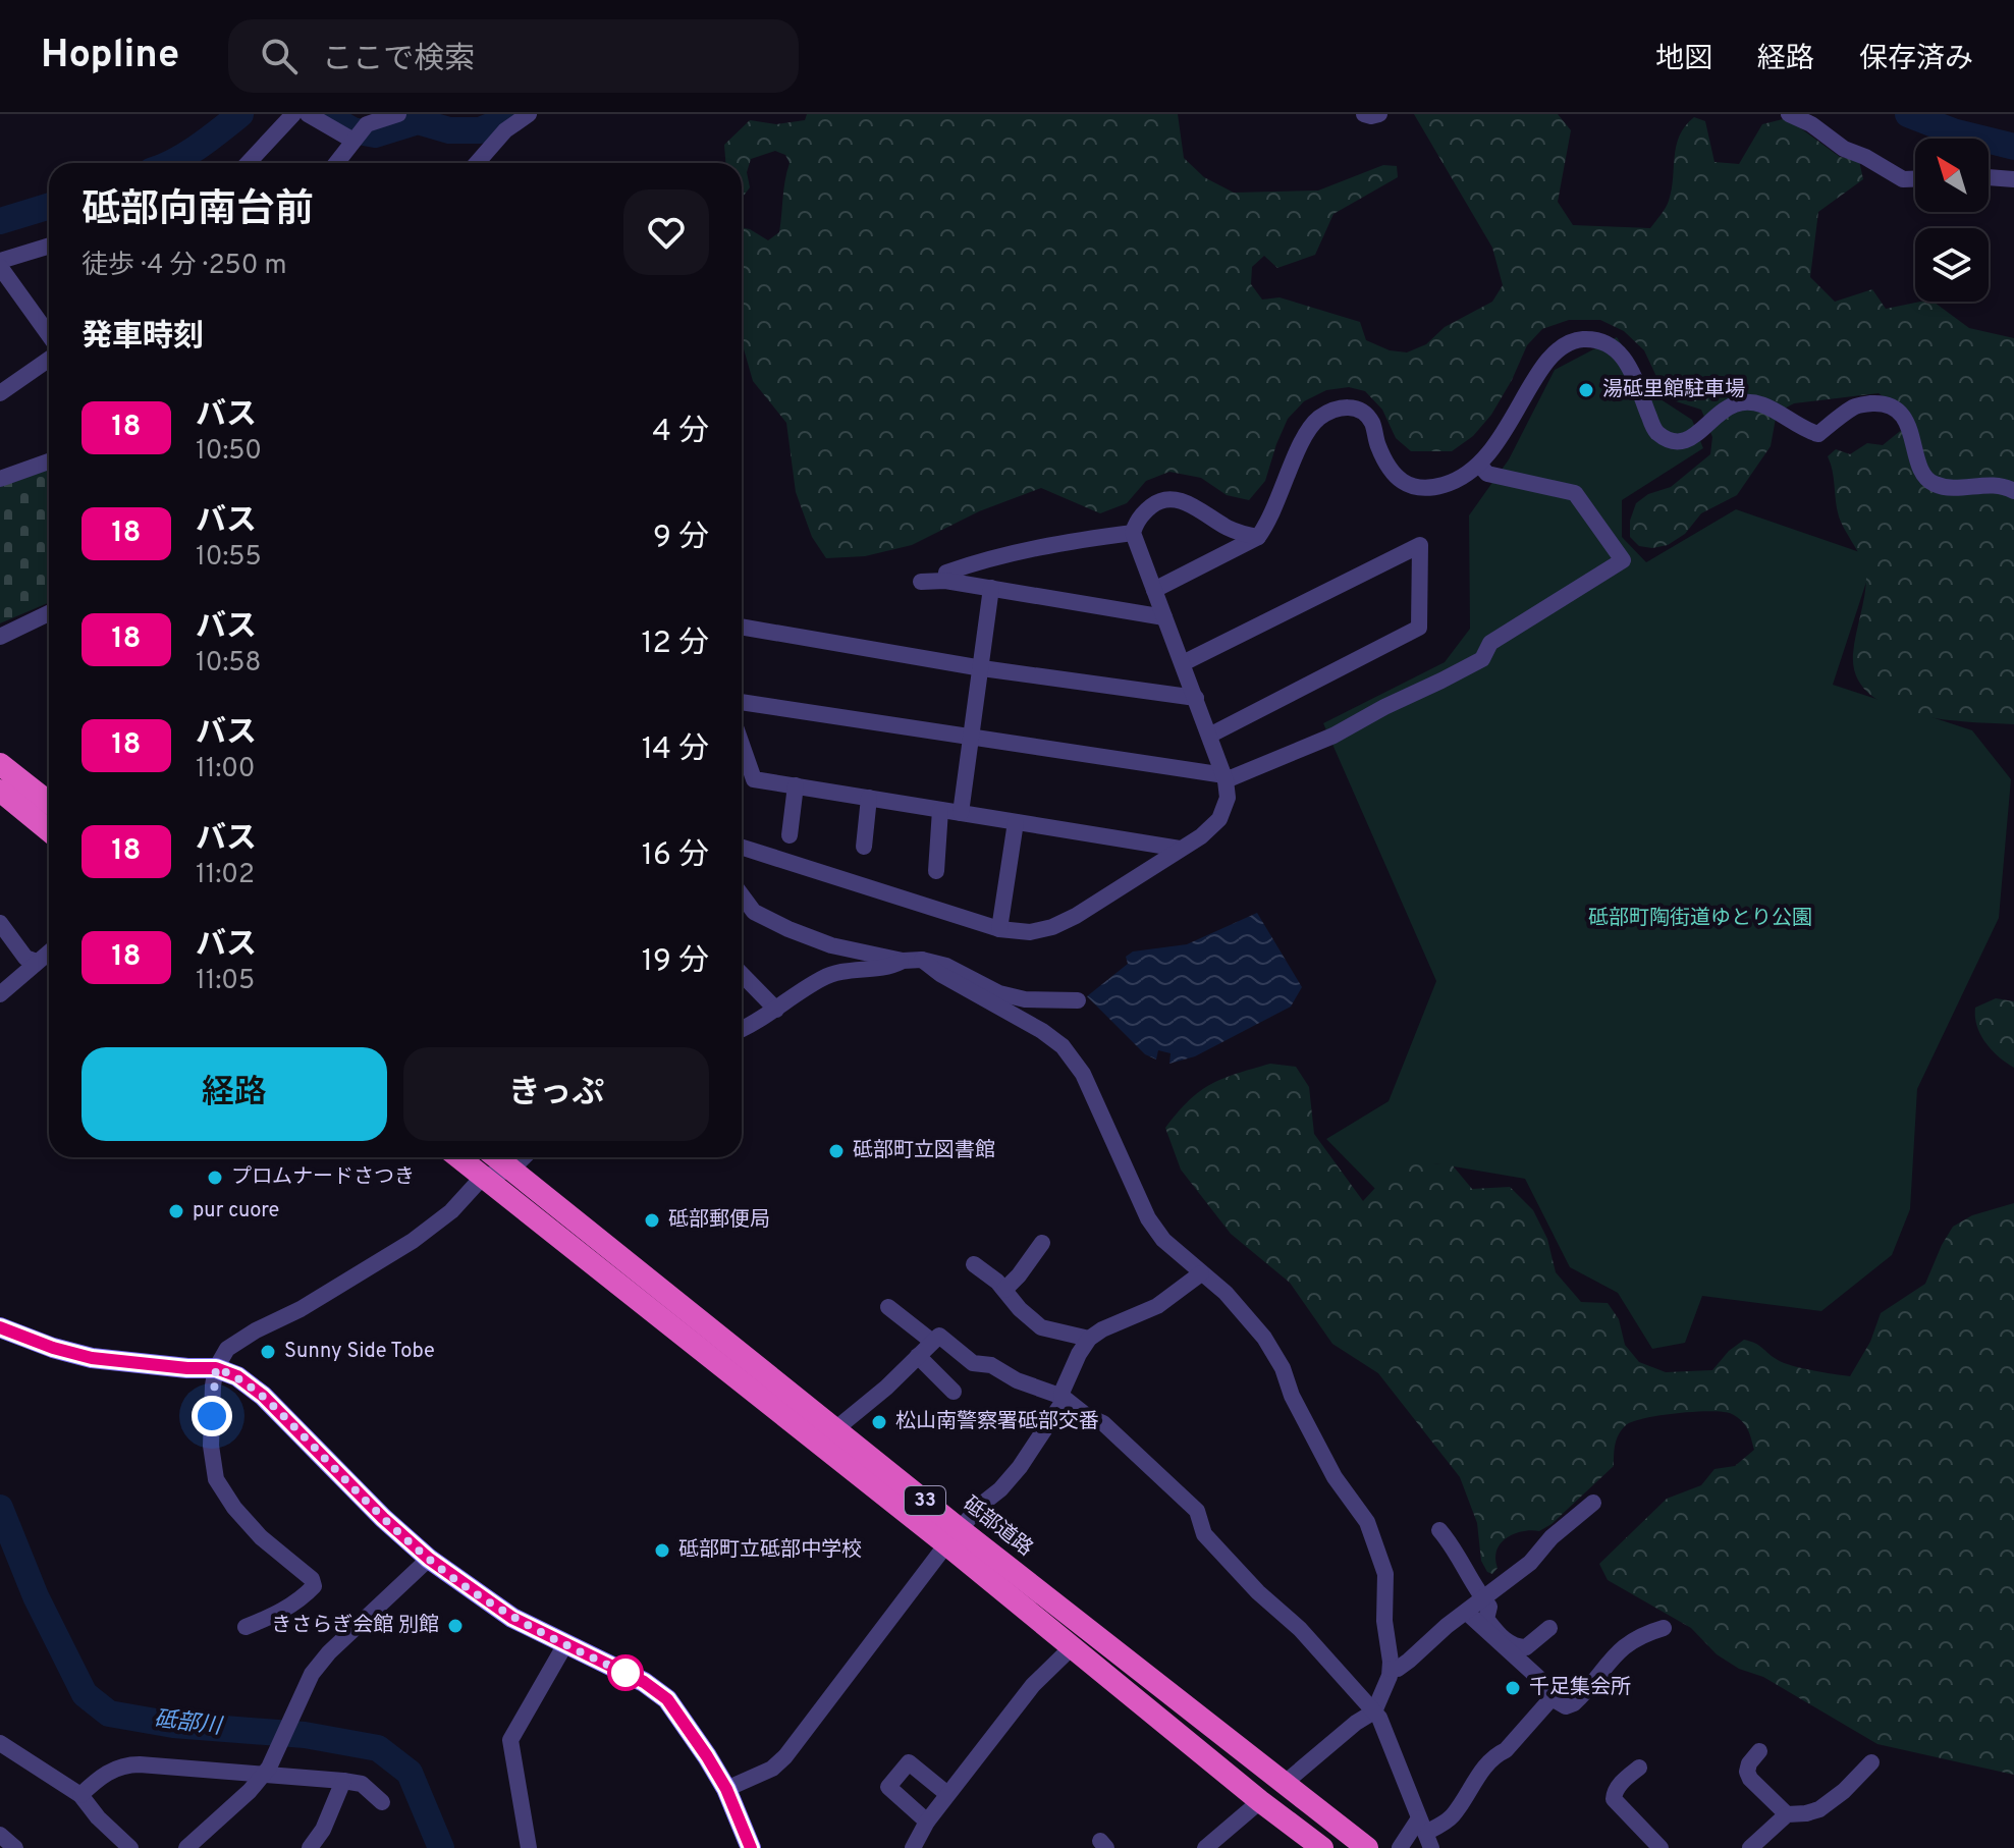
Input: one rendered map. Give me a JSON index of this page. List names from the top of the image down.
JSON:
{
  "streets": {
    "highway": ["33", "砥部道路"]
  },
  "water": ["砥部川"],
  "parks": ["砥部町陶街道ゆとり公園"],
  "places": [
    "湯砥里館駐車場",
    "砥部町立図書館",
    "プロムナードさつき",
    "pur cuore",
    "砥部郵便局",
    "Sunny Side Tobe",
    "松山南警察署砥部交番",
    "砥部町立砥部中学校",
    "きさらぎ会館 別館",
    "千足集会所"
  ],
  "lines": ["bus line 18"],
  "north": "top left",
  "page": {
    "header": "Hopline",
    "search": "ここで検索",
    "nav": ["地図", "経路", "保存済み"],
    "heading": [
      ["砥部向南台前", "徒歩 · 4 分 · 250 m"],
      "発車時刻"
    ],
    "list": [
      {
        "mark": "18",
        "name": "バス",
        "note": "10:50",
        "value": "4 分"
      },
      {
        "mark": "18",
        "name": "バス",
        "note": "10:55",
        "value": "9 分"
      },
      {
        "mark": "18",
        "name": "バス",
        "note": "10:58",
        "value": "12 分"
      },
      {
        "mark": "18",
        "name": "バス",
        "note": "11:00",
        "value": "14 分"
      },
      {
        "mark": "18",
        "name": "バス",
        "note": "11:02",
        "value": "16 分"
      },
      {
        "mark": "18",
        "name": "バス",
        "note": "11:05",
        "value": "19 分"
      }
    ],
    "buttons": ["経路", "きっぷ"]
  }
}
